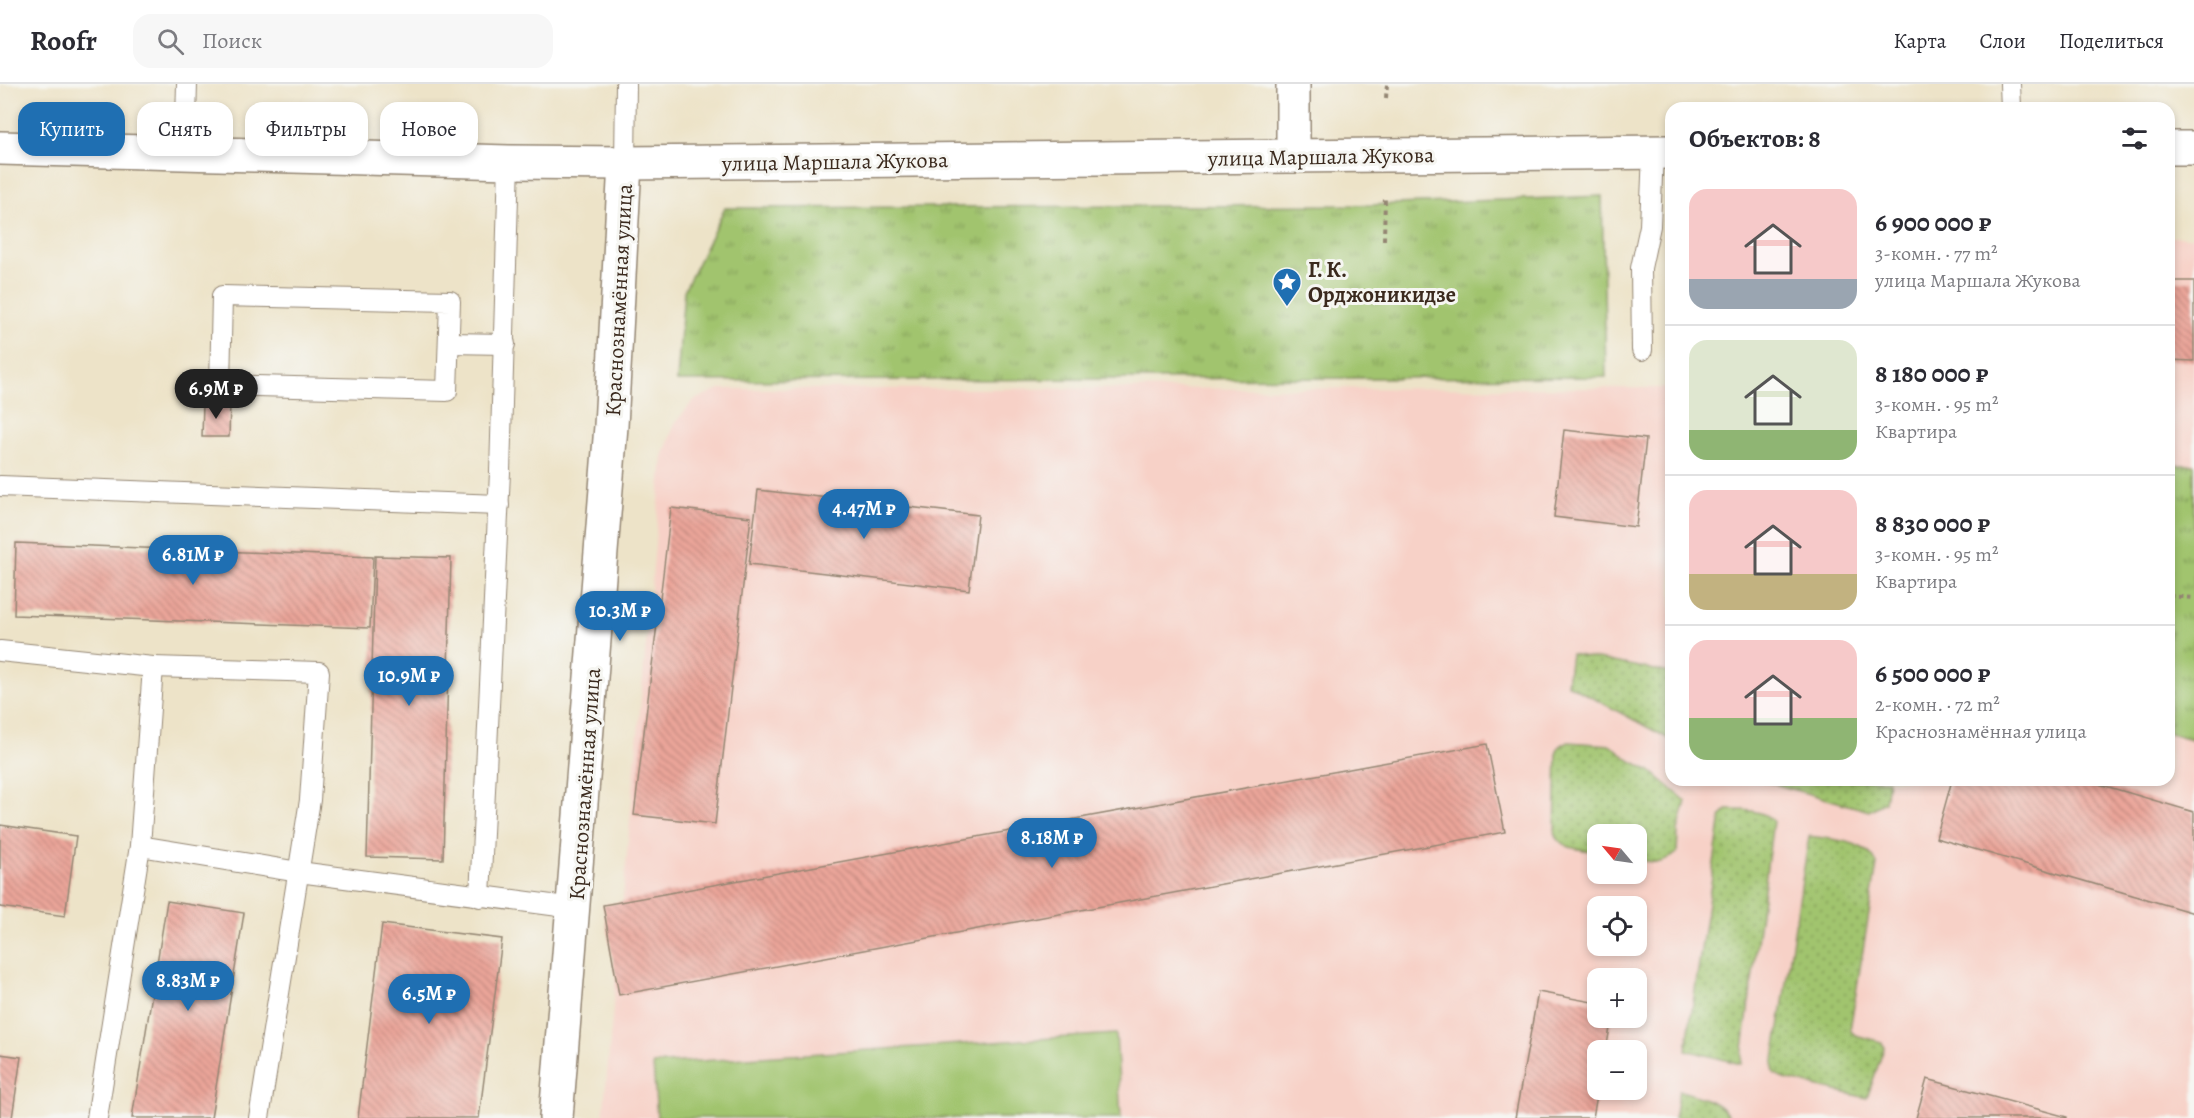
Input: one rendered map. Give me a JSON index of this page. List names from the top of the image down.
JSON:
{
  "streets": {
    "main road": ["улица Маршала Жукова", "Краснознамённая улица"]
  },
  "crossings": [
    ["улица Маршала Жукова", "Краснознамённая улица"]
  ],
  "places": {
    "place": ["Г. К. Орджоникидзе"]
  },
  "north": "top left",
  "page": {
    "header": "Roofr",
    "search": "Поиск",
    "nav": ["Карта", "Слои", "Поделиться"],
    "chip": [
      "Купить",
      "Снять",
      "Фильтры",
      "Новое"
    ],
    "heading": "Объектов: 8",
    "list": [
      {
        "name": "6 900 000 ₽",
        "note": "3-комн. · 77 m² · улица Маршала Жукова"
      },
      {
        "name": "8 180 000 ₽",
        "note": "3-комн. · 95 m² · Квартира"
      },
      {
        "name": "8 830 000 ₽",
        "note": "3-комн. · 95 m² · Квартира"
      },
      {
        "name": "6 500 000 ₽",
        "note": "2-комн. · 72 m² · Краснознамённая улица"
      }
    ],
    "price": [
      "6.9M ₽",
      "4.47M ₽",
      "6.81M ₽",
      "10.3M ₽",
      "10.9M ₽",
      "8.18M ₽",
      "8.83M ₽",
      "6.5M ₽"
    ],
    "map_buttons": ["+", "−"]
  }
}
